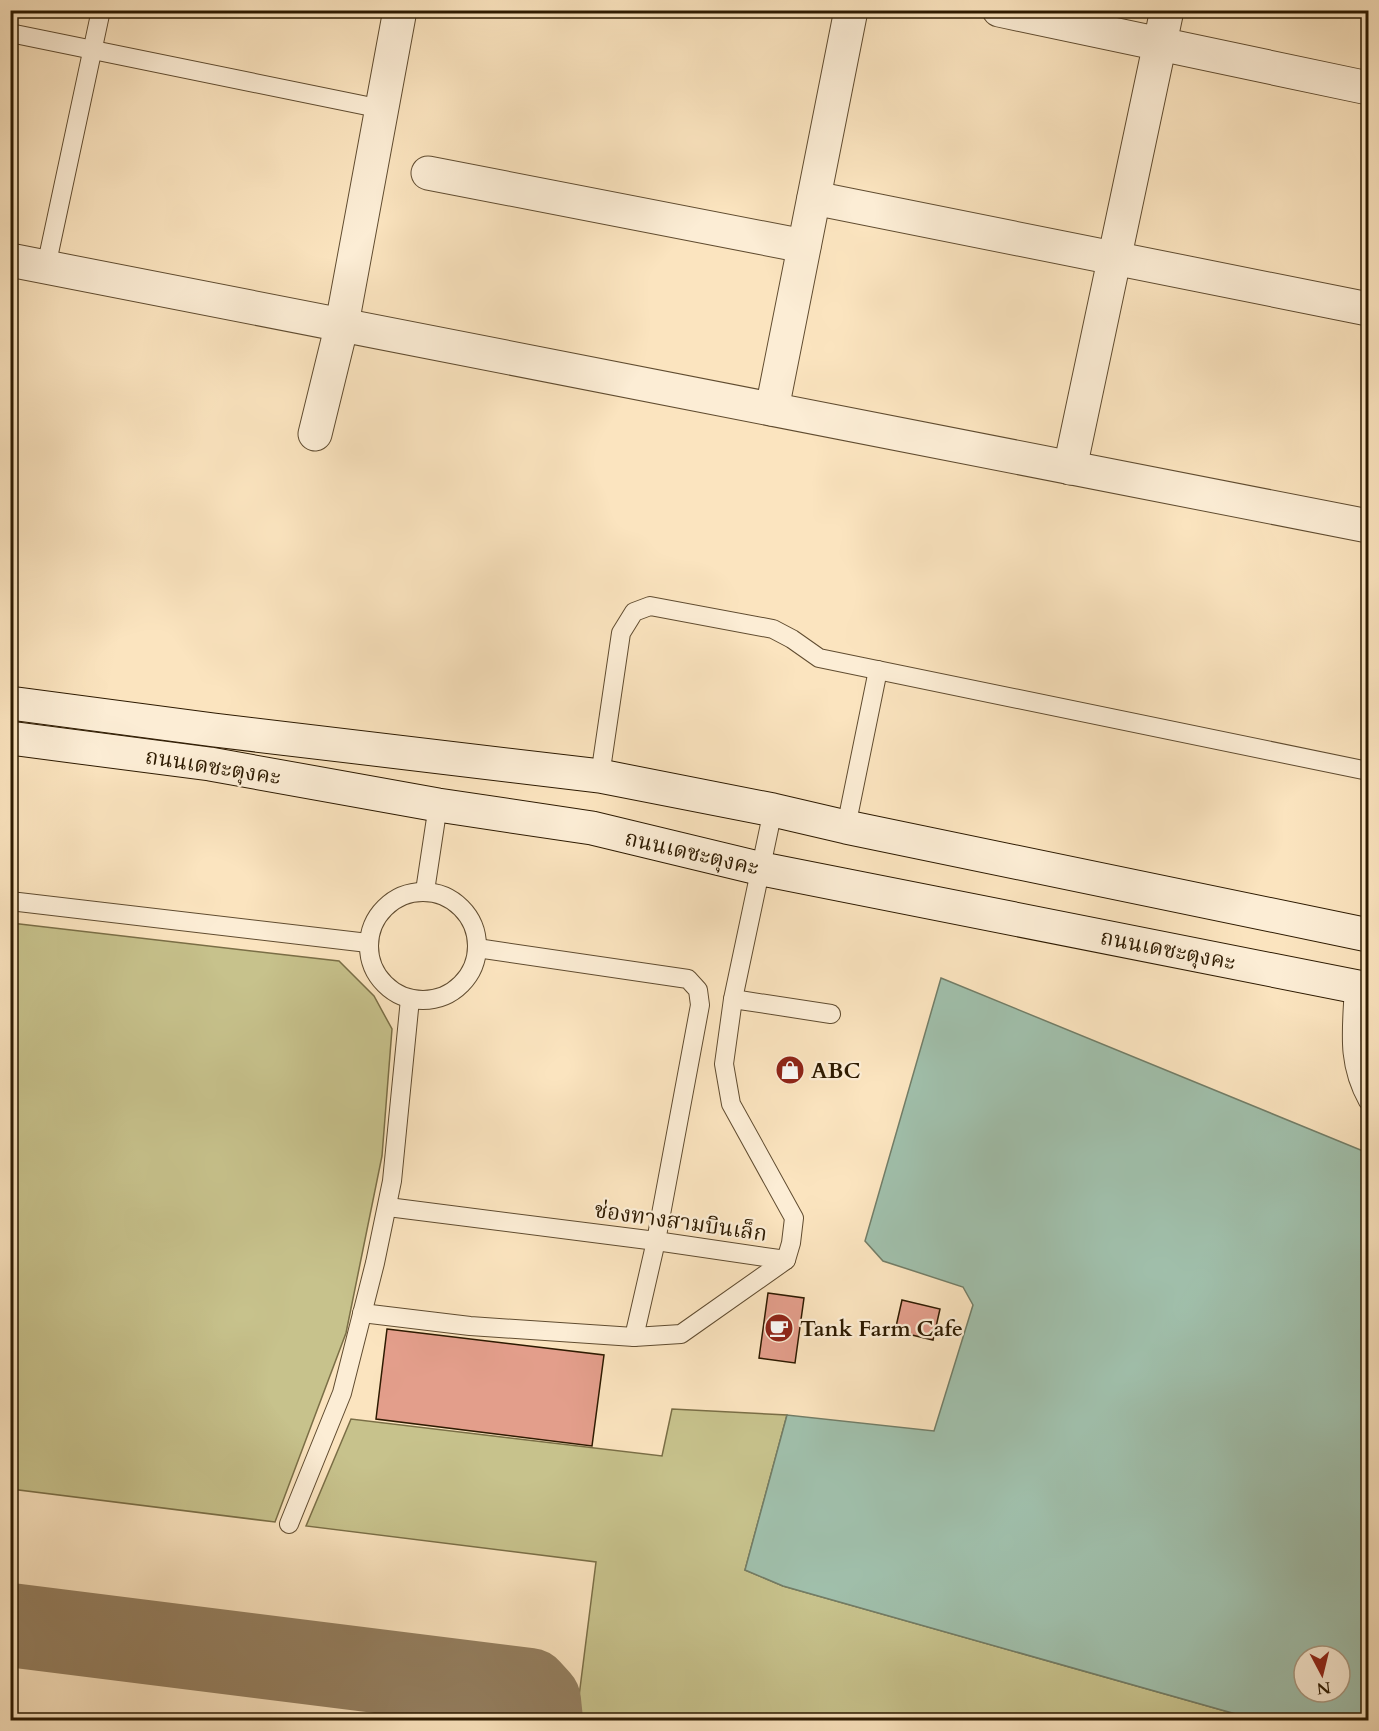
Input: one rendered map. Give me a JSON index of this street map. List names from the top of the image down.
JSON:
{
  "streets": {
    "street": ["ถนนเดชะตุงคะ"],
    "lane": ["ช่องทางสามบินเล็ก"]
  },
  "crossings": [
    ["ถนนเดชะตุงคะ", "ช่องทางสามบินเล็ก"]
  ],
  "places": {
    "shop": ["ABC"],
    "cafe": ["Tank Farm Cafe"]
  },
  "north": "bottom"
}
